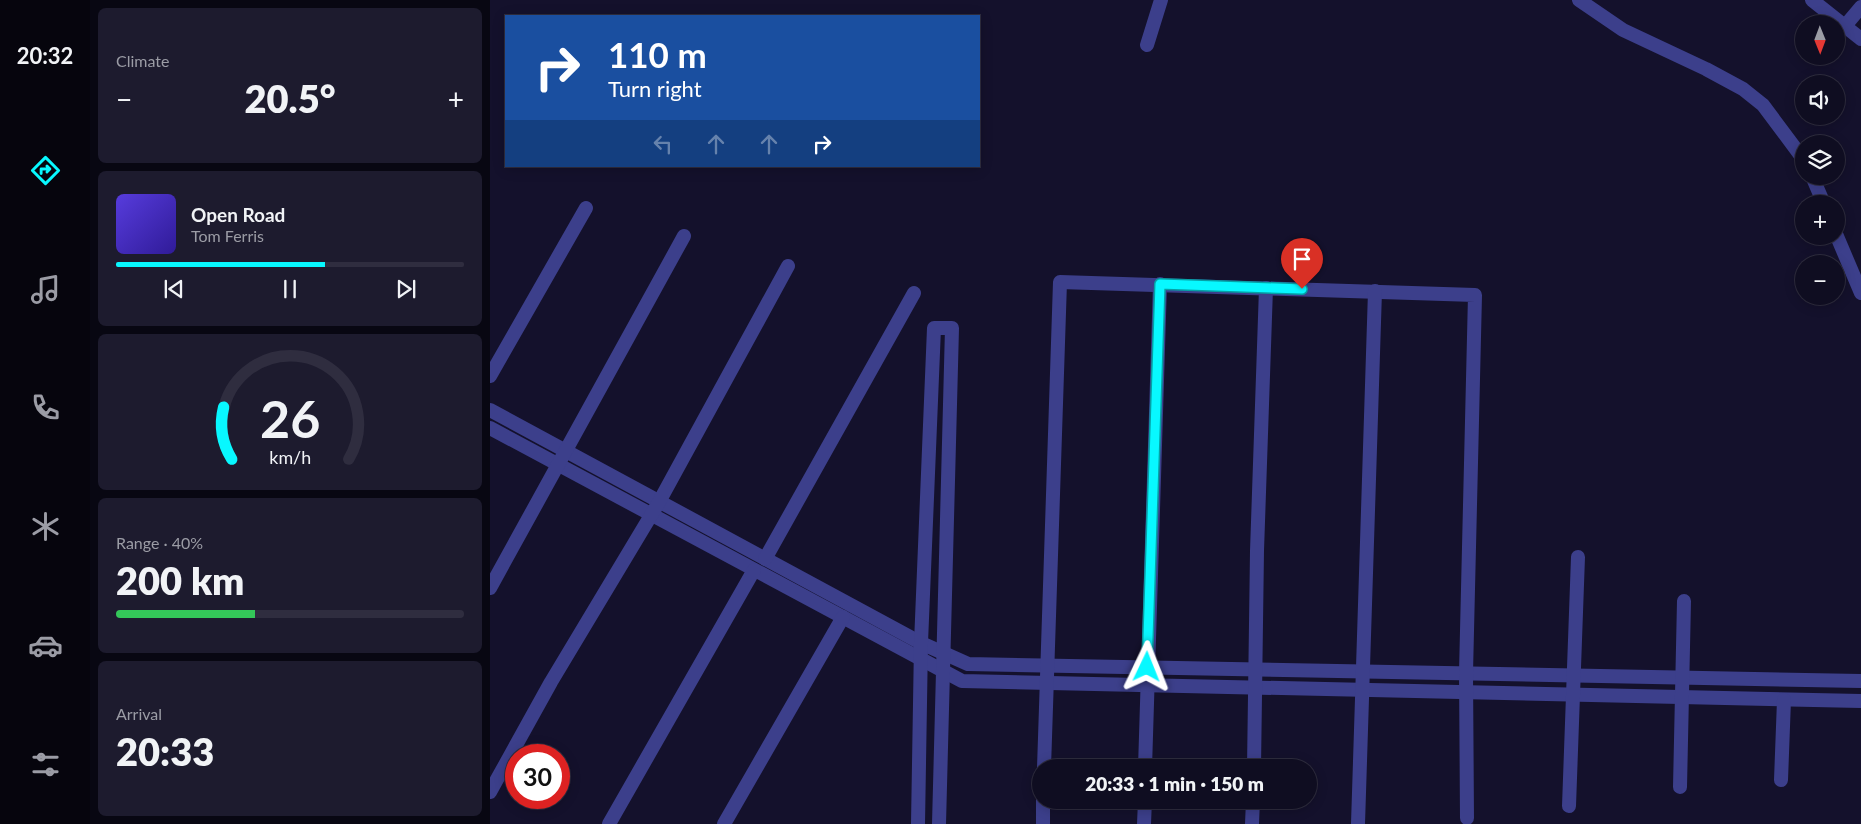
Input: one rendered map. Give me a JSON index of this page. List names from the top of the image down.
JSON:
{
  "north": "bottom",
  "page": {
    "tabs": "20:32",
    "tile": [
      "Climate",
      ["Range · 40%", "200 km"],
      ["Arrival", "20:33"]
    ],
    "map_buttons": ["+", "−"],
    "turn": ["110 m", "Turn right"],
    "heat": ["−", "20.5°", "+"],
    "song": ["Open Road", "Tom Ferris"],
    "limit": "30",
    "trip": "20:33 · 1 min · 150 m",
    "gauge": ["26", "km/h"]
  }
}
